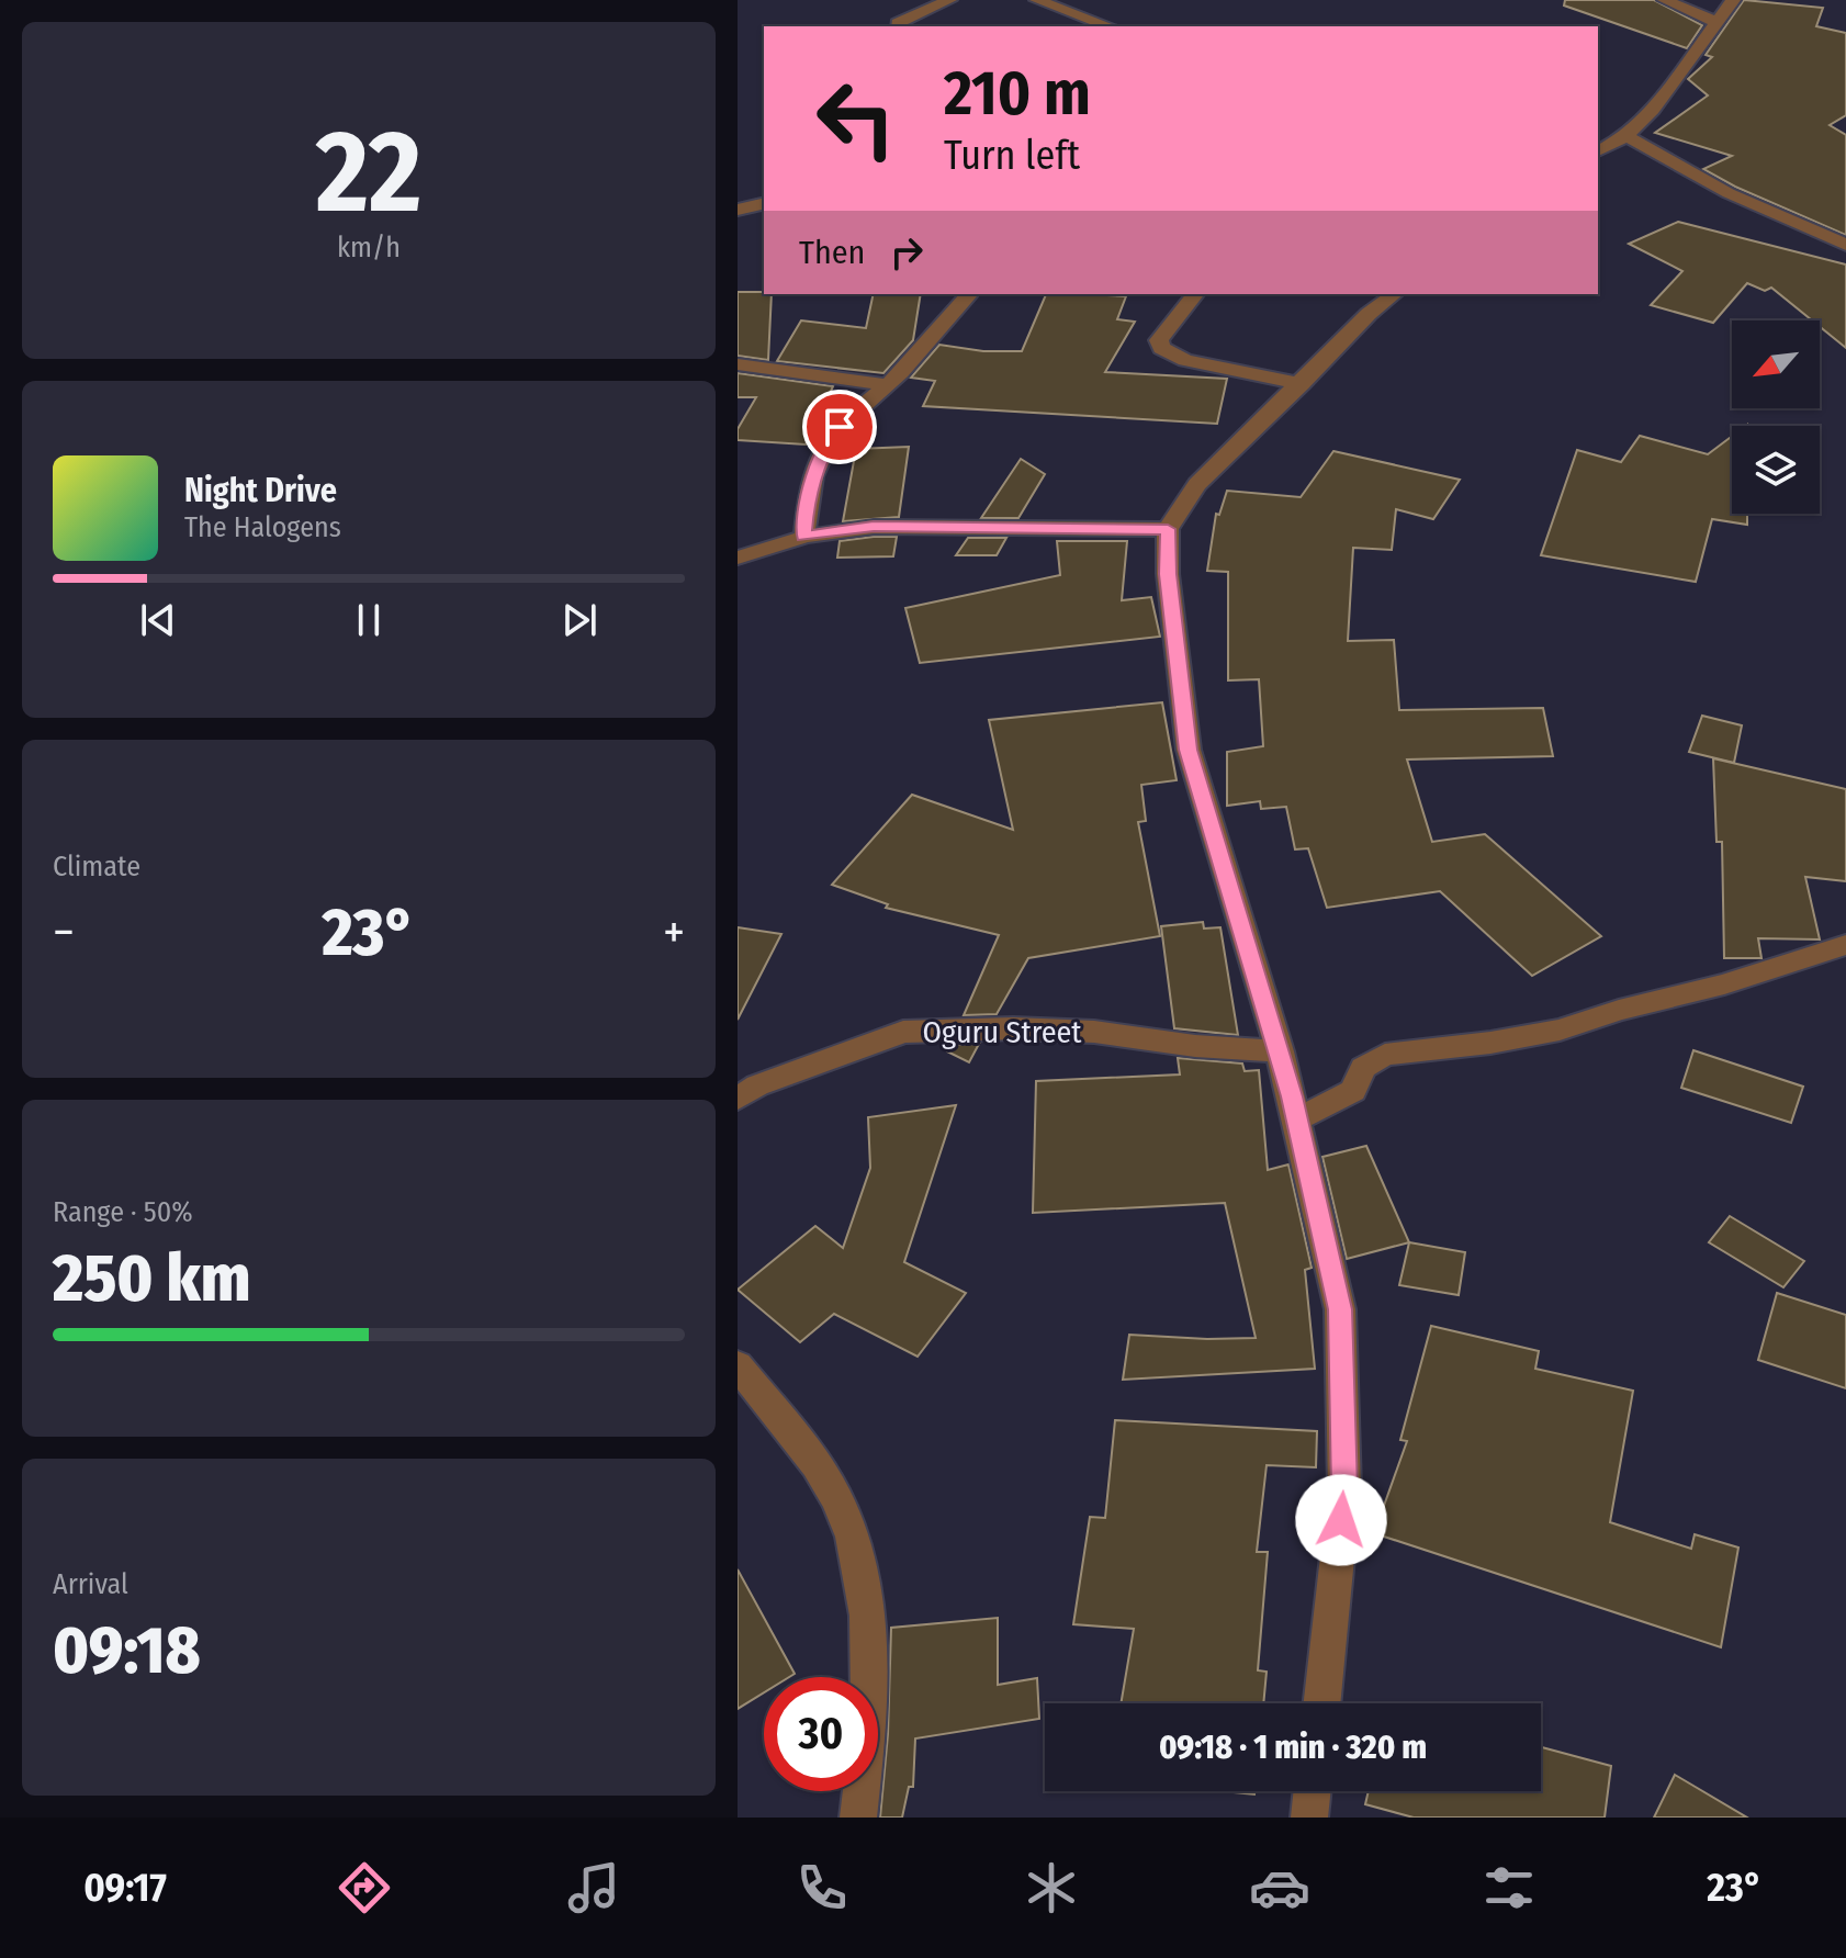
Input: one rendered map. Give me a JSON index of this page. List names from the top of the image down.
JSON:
{
  "streets": {
    "street": ["Oguru Street"]
  },
  "north": "bottom left",
  "page": {
    "tile": [
      ["22", "km/h"],
      "Climate",
      ["Range · 50%", "250 km"],
      ["Arrival", "09:18"]
    ],
    "turn": ["210 m", "Turn left"],
    "then": "Then",
    "song": ["Night Drive", "The Halogens"],
    "heat": ["−", "23°", "+"],
    "limit": "30",
    "trip": "09:18 · 1 min · 320 m",
    "tabs": ["09:17", "23°"]
  }
}
